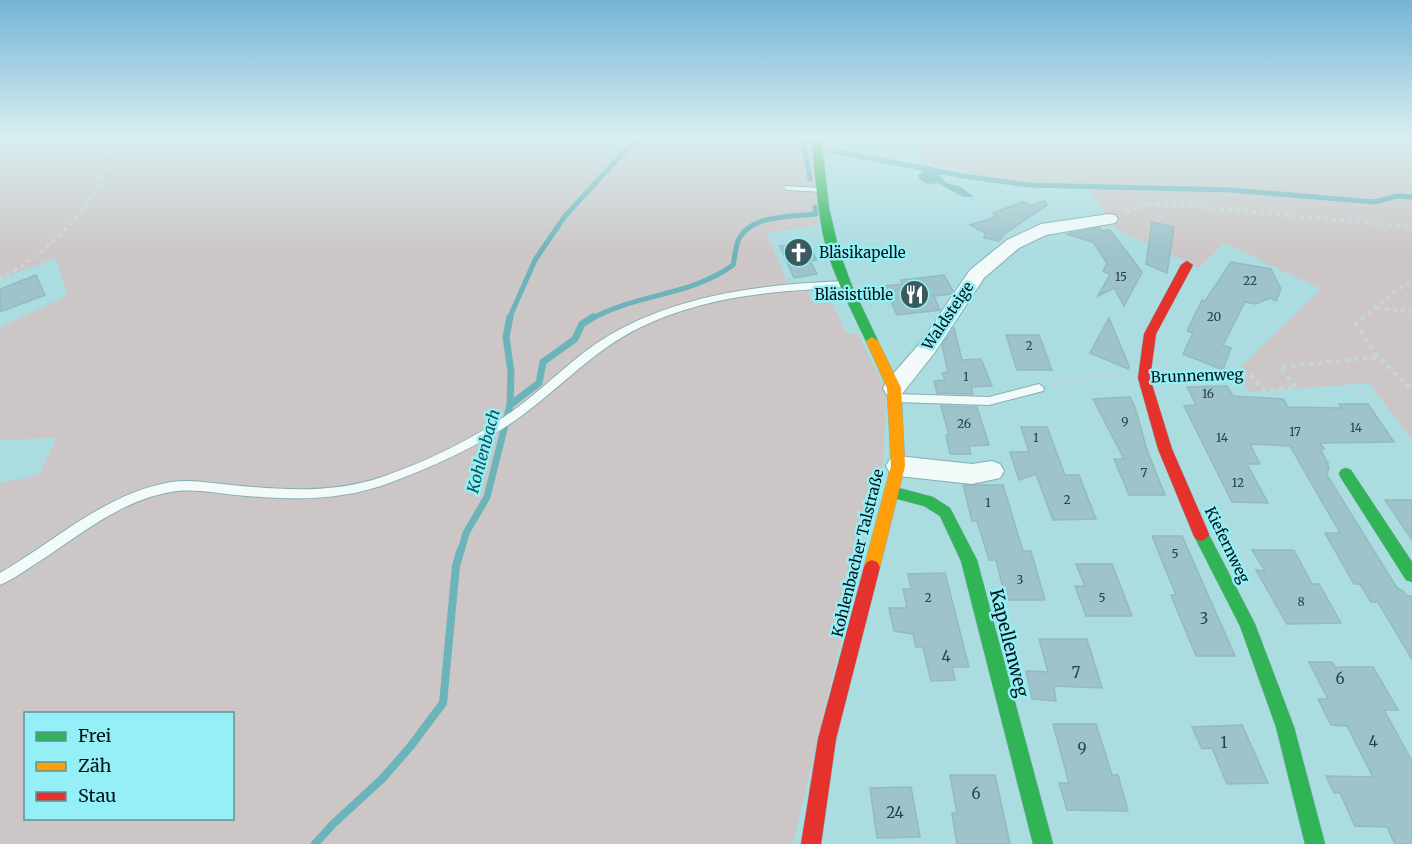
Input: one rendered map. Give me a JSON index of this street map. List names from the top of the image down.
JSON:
{
  "streets": {
    "street": [
      "Waldsteige",
      "Kiefernweg",
      "Kohlenbacher Talstraße",
      "Kapellenweg"
    ],
    "path": ["Brunnenweg"]
  },
  "crossings": [
    ["Waldsteige", "Kohlenbacher Talstraße"],
    ["Brunnenweg", "Kiefernweg"],
    ["Kohlenbacher Talstraße", "Kapellenweg"]
  ],
  "water": ["Kohlenbach"],
  "places": {
    "church": ["Bläsikapelle"],
    "restaurant": ["Bläsistüble"]
  },
  "house_numbers": [
    "15",
    "22",
    "20",
    "2",
    "1",
    "16",
    "9",
    "26",
    "14",
    "17",
    "1",
    "14",
    "7",
    "12",
    "2",
    "1",
    "5",
    "3",
    "2",
    "5",
    "8",
    "3",
    "4",
    "7",
    "6",
    "4",
    "1",
    "9",
    "6",
    "24"
  ],
  "legend": ["Frei", "Zäh", "Stau"]
}
